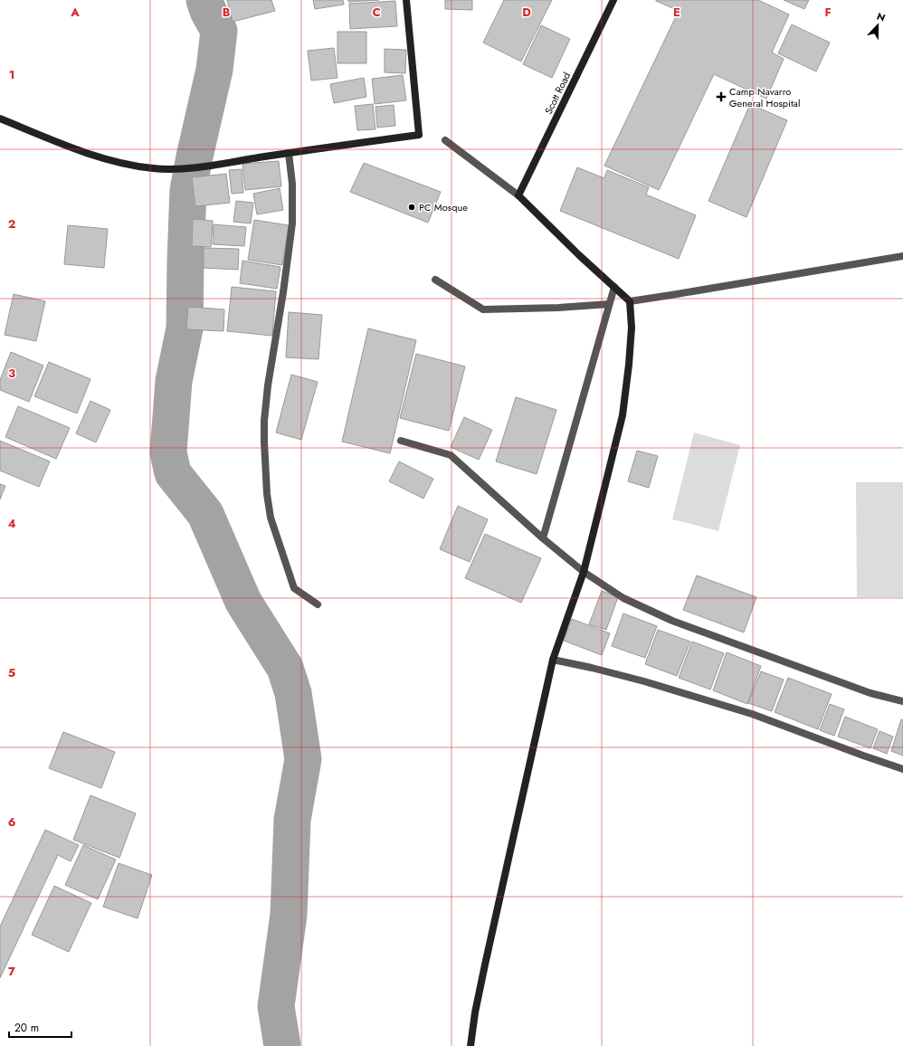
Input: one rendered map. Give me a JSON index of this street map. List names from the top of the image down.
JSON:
{
  "streets": {
    "street": ["Scott Road"]
  },
  "places": {
    "health": ["Camp Navarro General Hospital"],
    "other": ["PC Mosque"]
  },
  "scale_bar": "20 m",
  "north": "top",
  "grid": {
    "columns": [
      "A",
      "B",
      "C",
      "D",
      "E",
      "F"
    ],
    "rows": [
      "1",
      "2",
      "3",
      "4",
      "5",
      "6",
      "7"
    ]
  }
}
